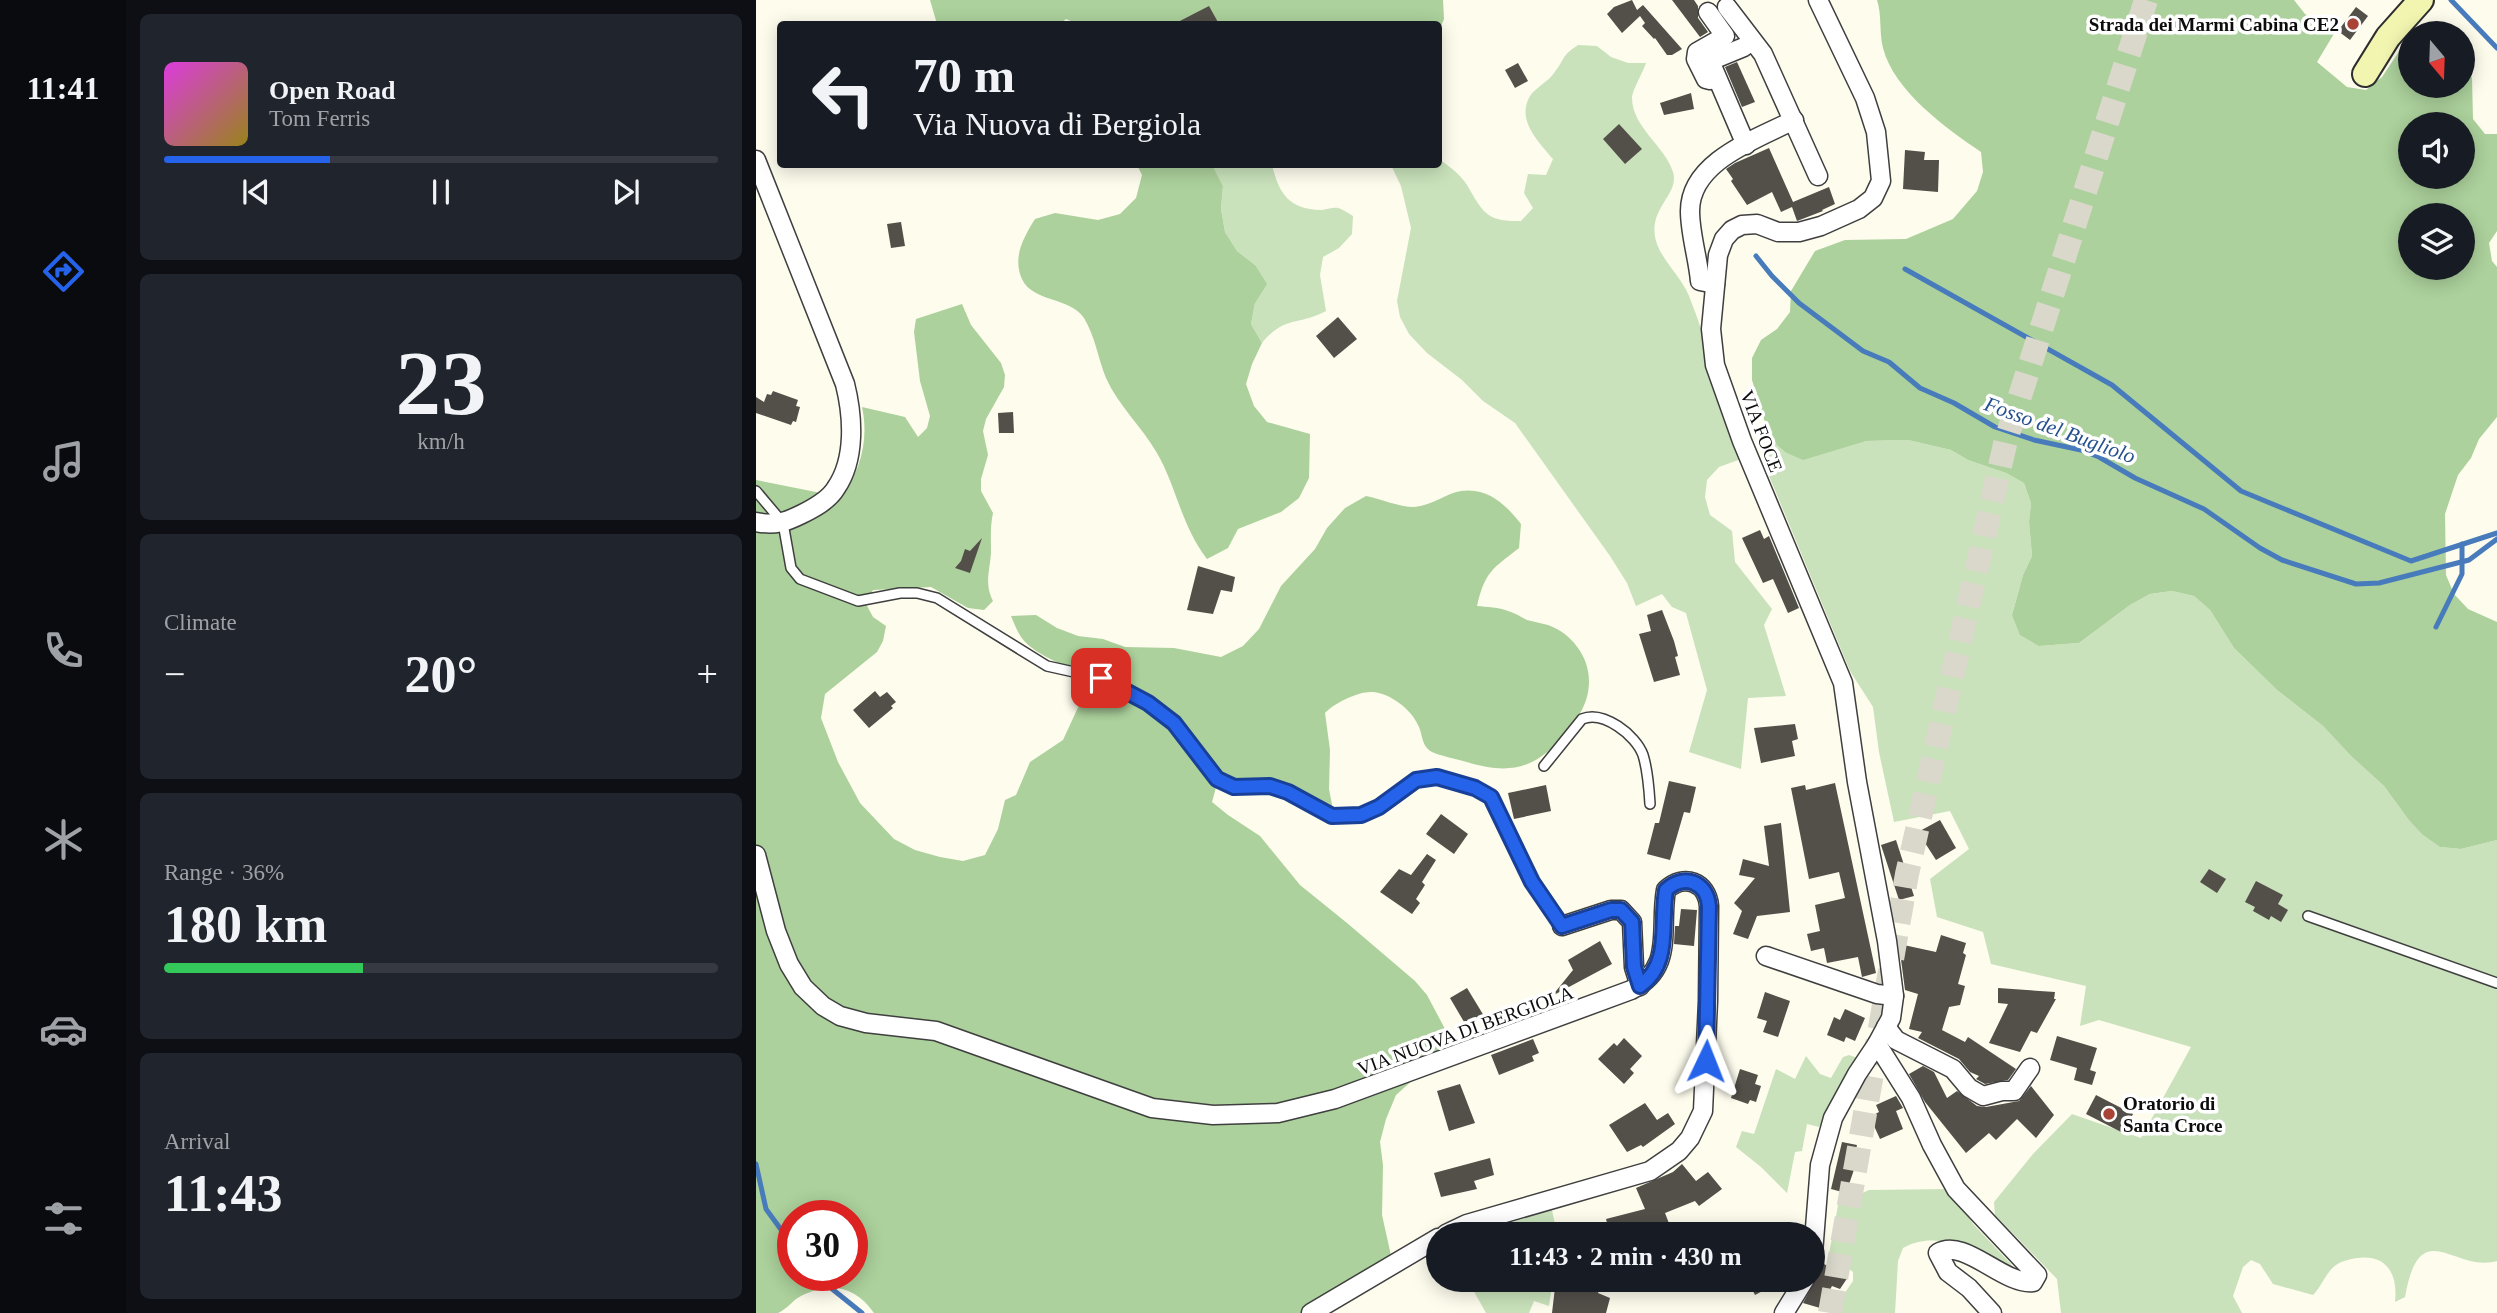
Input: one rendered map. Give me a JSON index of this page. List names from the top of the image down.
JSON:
{
  "streets": {
    "street": ["VIA FOCE", "VIA NUOVA DI BERGIOLA"]
  },
  "water": ["Fosso del Bugliolo"],
  "places": ["Strada dei Marmi Cabina CE2", "Oratorio di Santa Croce"],
  "north": "bottom",
  "page": {
    "tabs": "11:41",
    "turn": ["70 m", "Via Nuova di Bergiola"],
    "song": ["Open Road", "Tom Ferris"],
    "tile": [
      ["23", "km/h"],
      "Climate",
      ["Range · 36%", "180 km"],
      ["Arrival", "11:43"]
    ],
    "heat": ["−", "20°", "+"],
    "limit": "30",
    "trip": "11:43 · 2 min · 430 m"
  }
}
